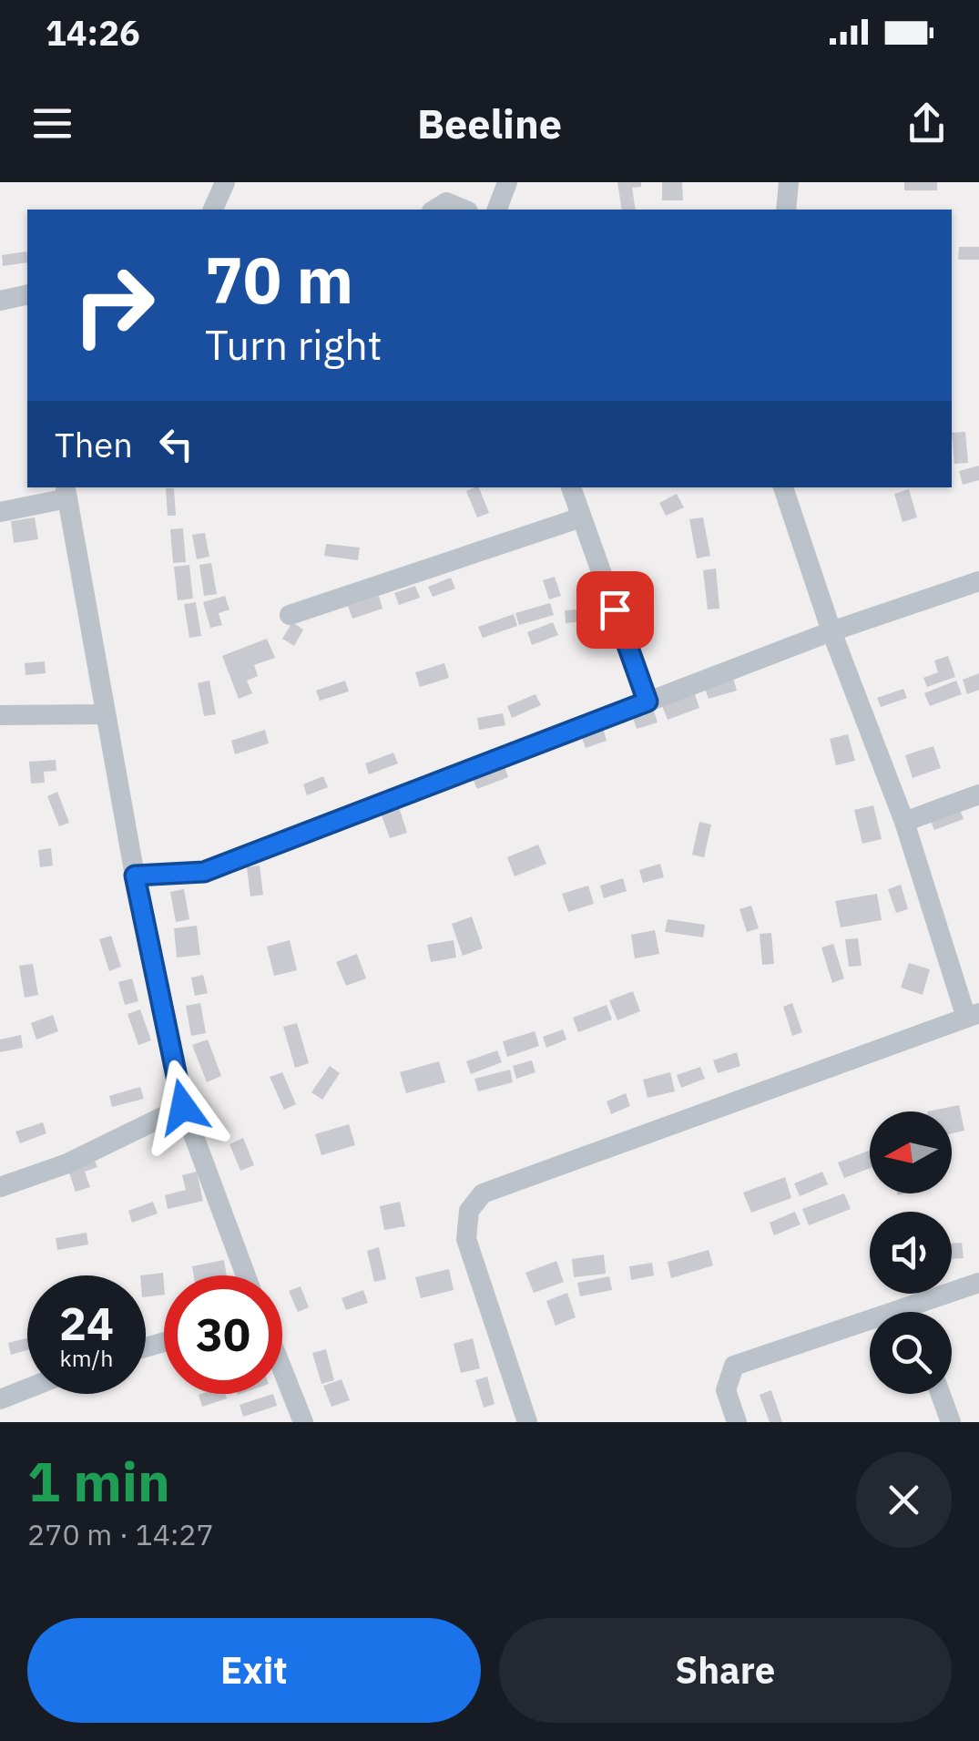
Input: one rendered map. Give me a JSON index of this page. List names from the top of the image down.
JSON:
{
  "north": "left",
  "page": {
    "status": "14:26",
    "header": "Beeline",
    "turn": ["70 m", "Turn right"],
    "then": "Then",
    "speed": "24 km/h",
    "limit": "30",
    "heading": ["1 min", "270 m · 14:27"],
    "buttons": ["Exit", "Share"]
  }
}
